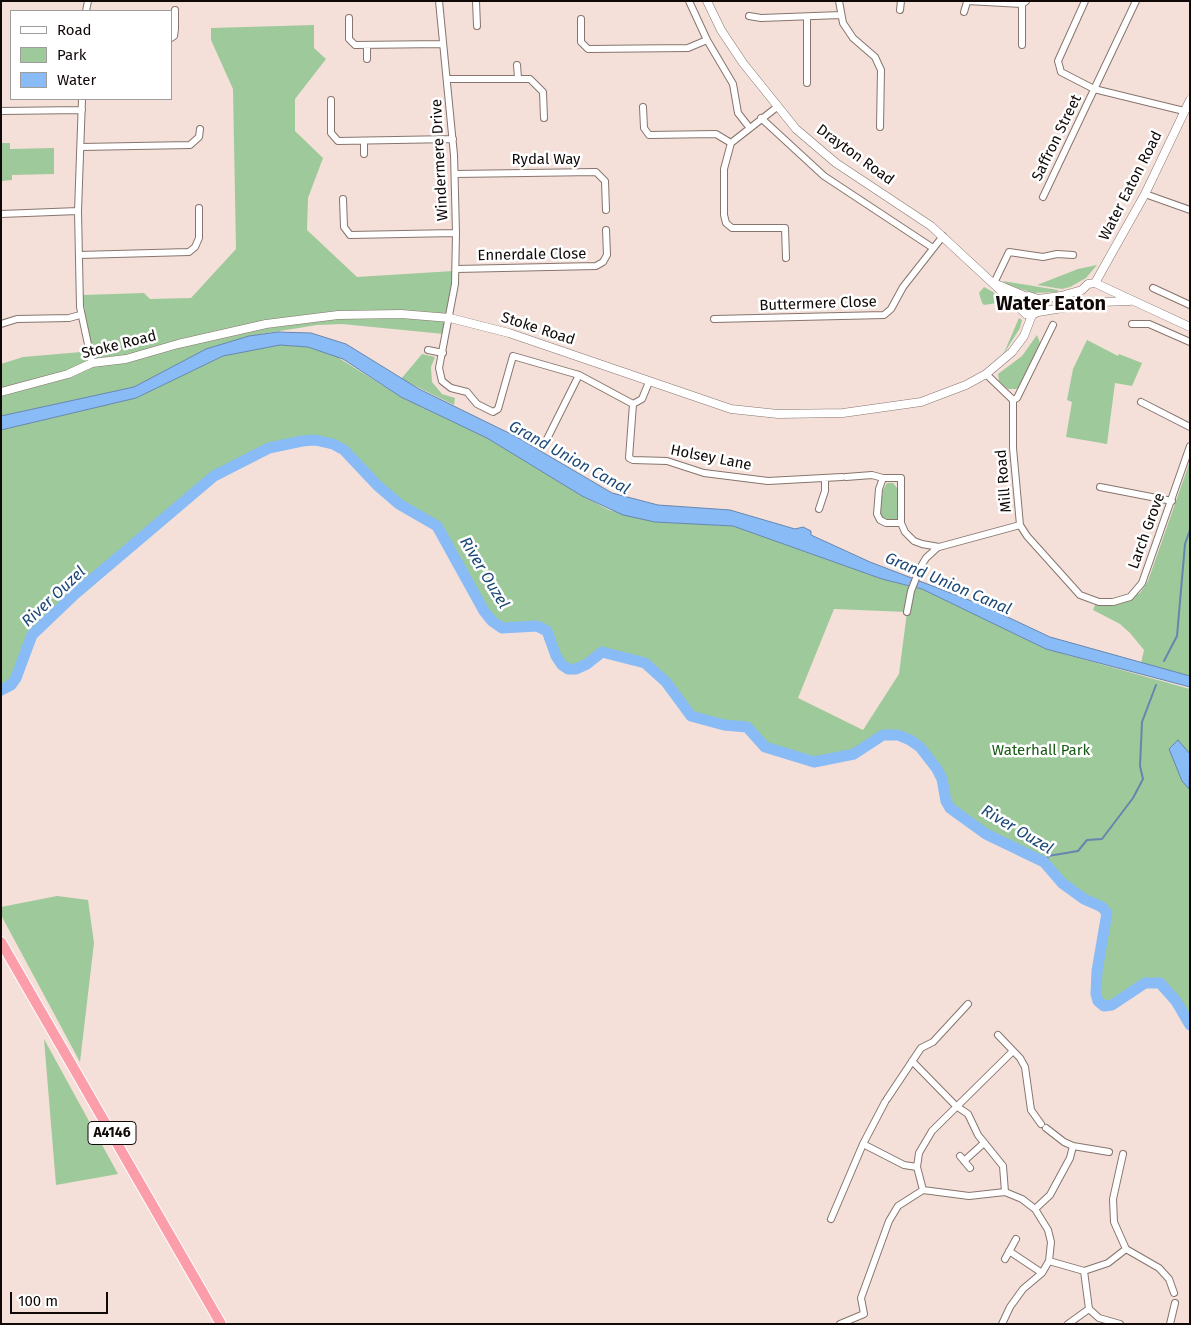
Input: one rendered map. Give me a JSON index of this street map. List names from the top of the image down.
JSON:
{
  "streets": {
    "highway": ["A4146"],
    "street": [
      "Saffron Street",
      "Drayton Road",
      "Windermere Drive",
      "Rydal Way",
      "Water Eaton Road",
      "Ennerdale Close",
      "Buttermere Close",
      "Stoke Road",
      "Holsey Lane",
      "Mill Road",
      "Larch Grove"
    ]
  },
  "crossings": [
    ["Saffron Street", "Water Eaton Road"],
    ["Drayton Road", "Buttermere Close"],
    ["Drayton Road", "Stoke Road"],
    ["Windermere Drive", "Rydal Way"],
    ["Windermere Drive", "Ennerdale Close"],
    ["Windermere Drive", "Stoke Road"],
    ["Mill Road", "Larch Grove"]
  ],
  "districts": ["Water Eaton"],
  "water": ["Grand Union Canal", "River Ouzel"],
  "parks": ["Waterhall Park"],
  "legend": ["Road", "Park", "Water"],
  "scale_bar": "100 m"
}
